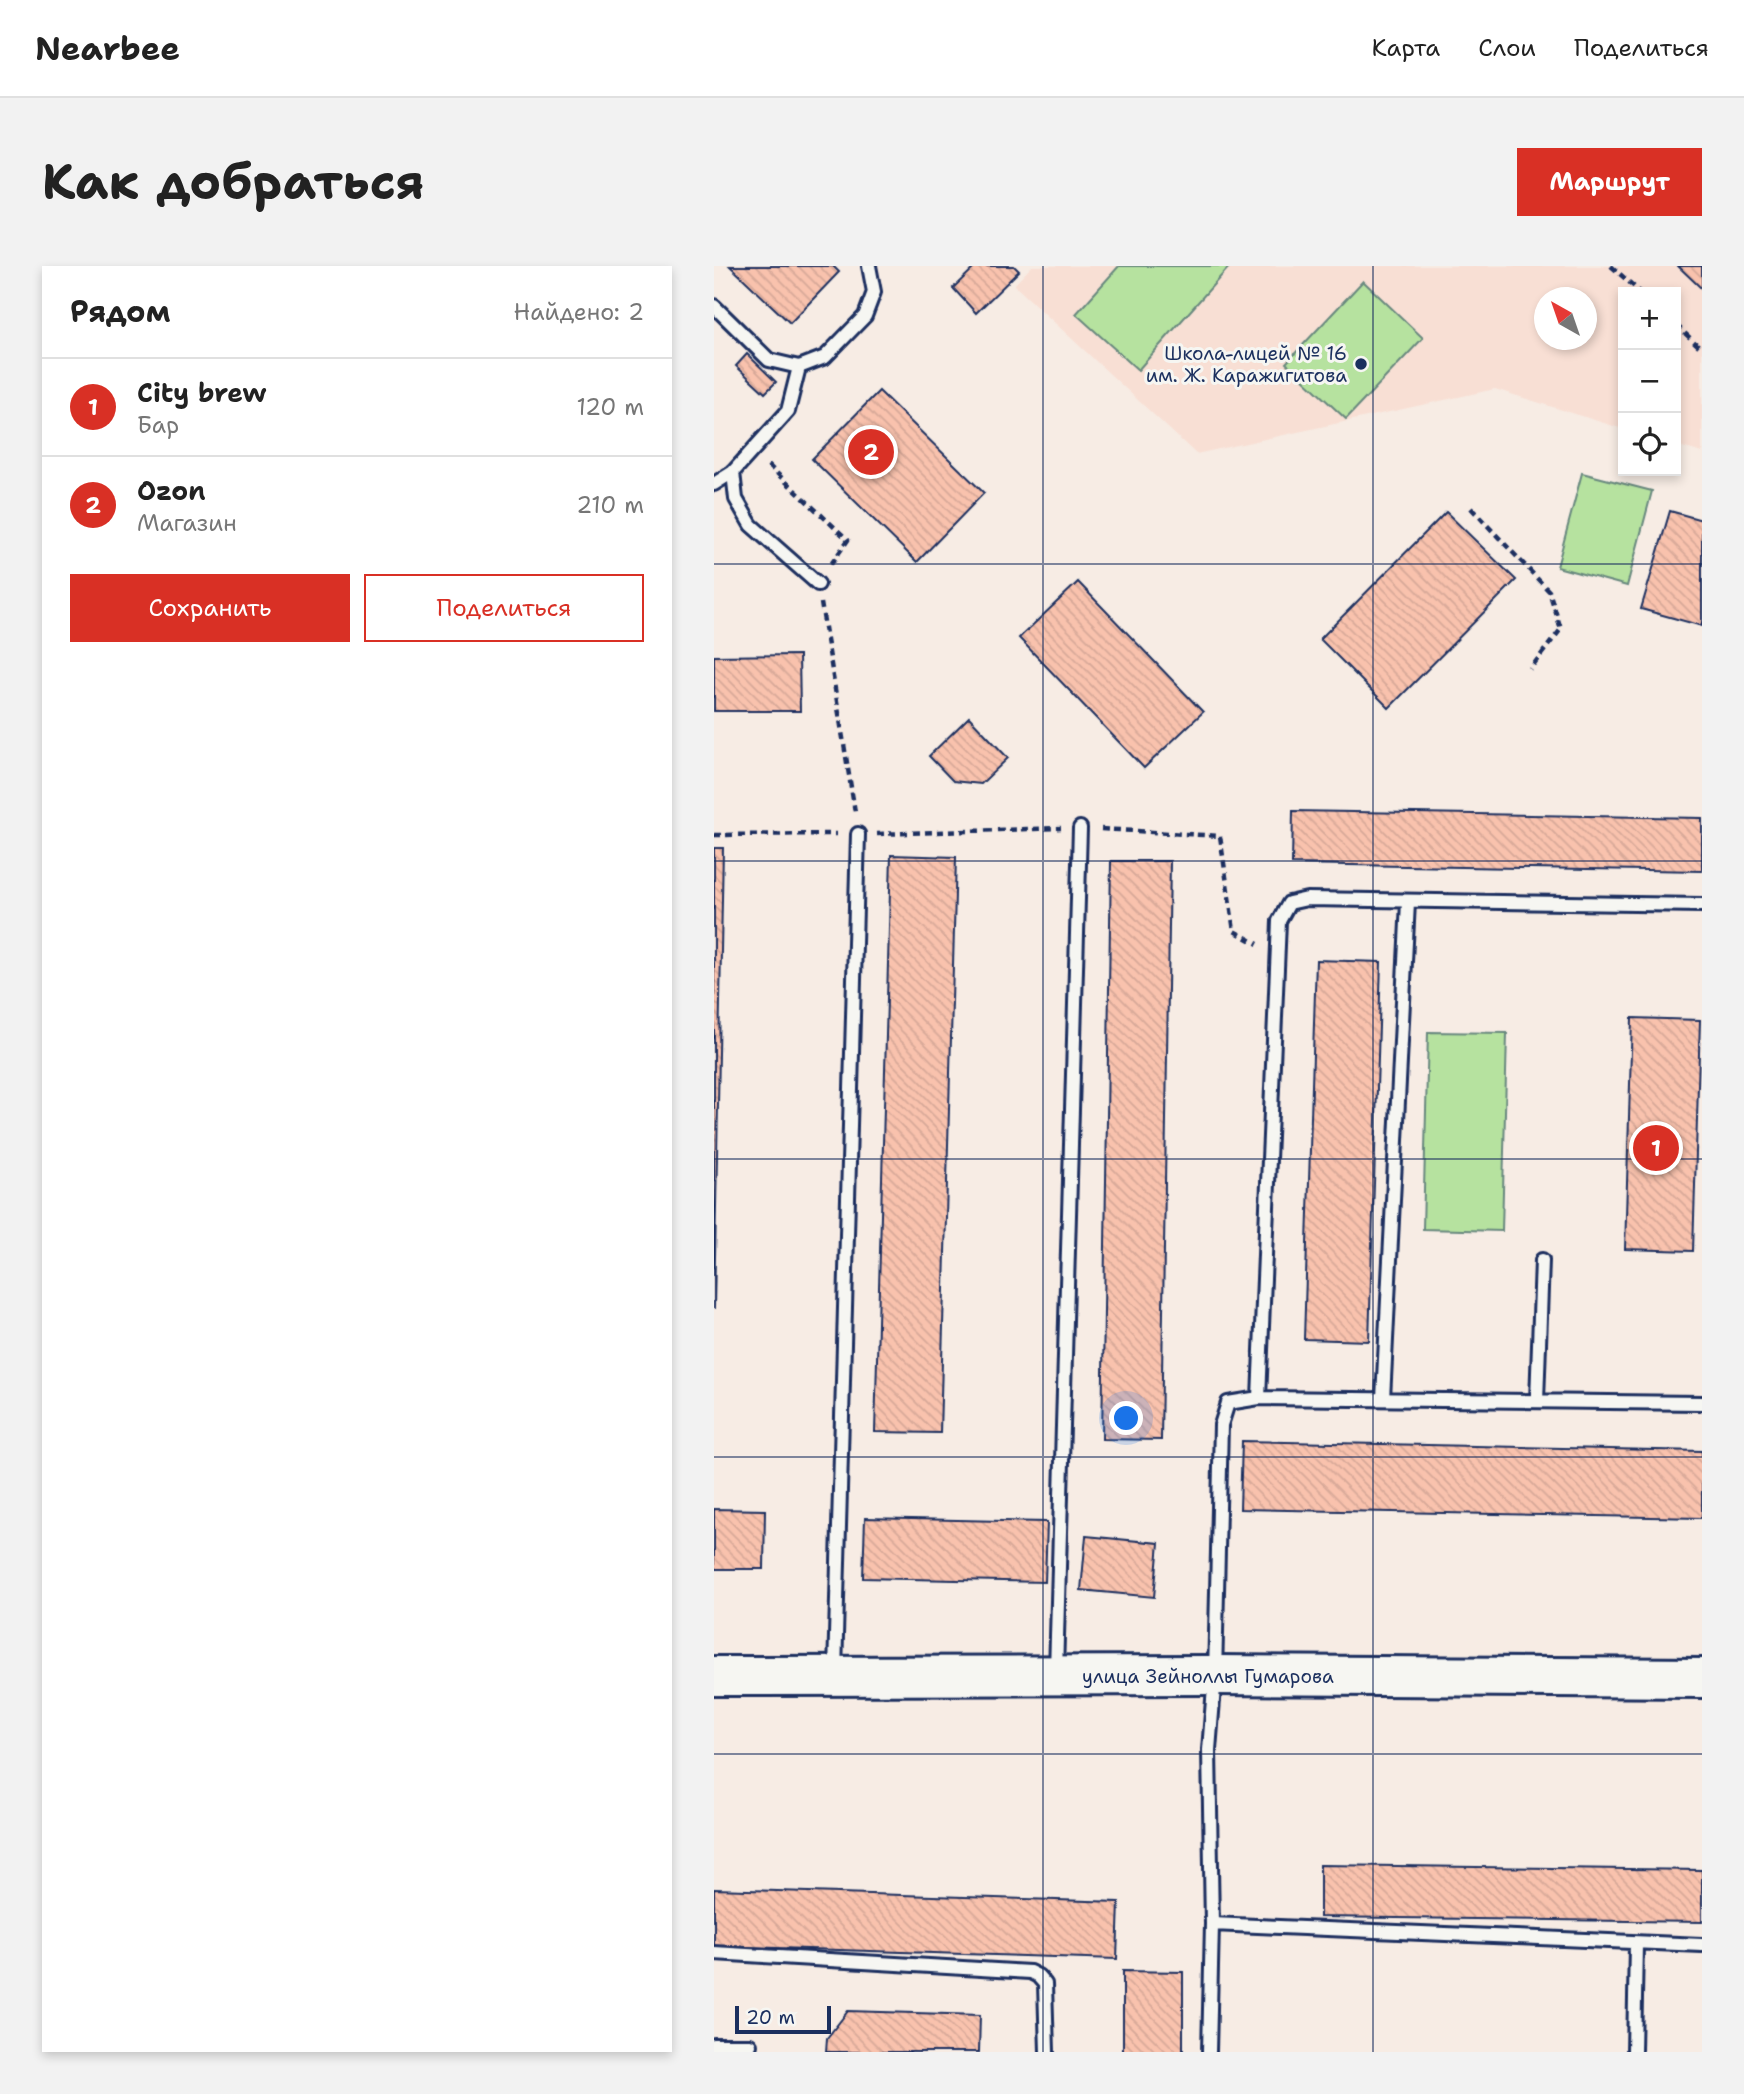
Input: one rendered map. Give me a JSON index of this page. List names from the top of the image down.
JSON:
{
  "streets": {
    "main road": ["улица Зейноллы Гумарова"]
  },
  "places": ["Школа-лицей № 16 им. Ж. Каражигитова"],
  "scale_bar": "20 m",
  "north": "top left",
  "page": {
    "header": "Nearbee",
    "nav": ["Карта", "Слои", "Поделиться"],
    "buttons": [
      "Маршрут",
      ["Сохранить", "Поделиться"]
    ],
    "title": "Как добраться",
    "heading": ["Рядом", "Найдено: 2"],
    "map_buttons": ["+", "−"],
    "list": [
      {
        "mark": "1",
        "name": "City brew",
        "note": "Бар",
        "value": "120 m"
      },
      {
        "mark": "2",
        "name": "Ozon",
        "note": "Магазин",
        "value": "210 m"
      }
    ],
    "pins": ["2", "1"],
    "scale": "20 m"
  }
}
